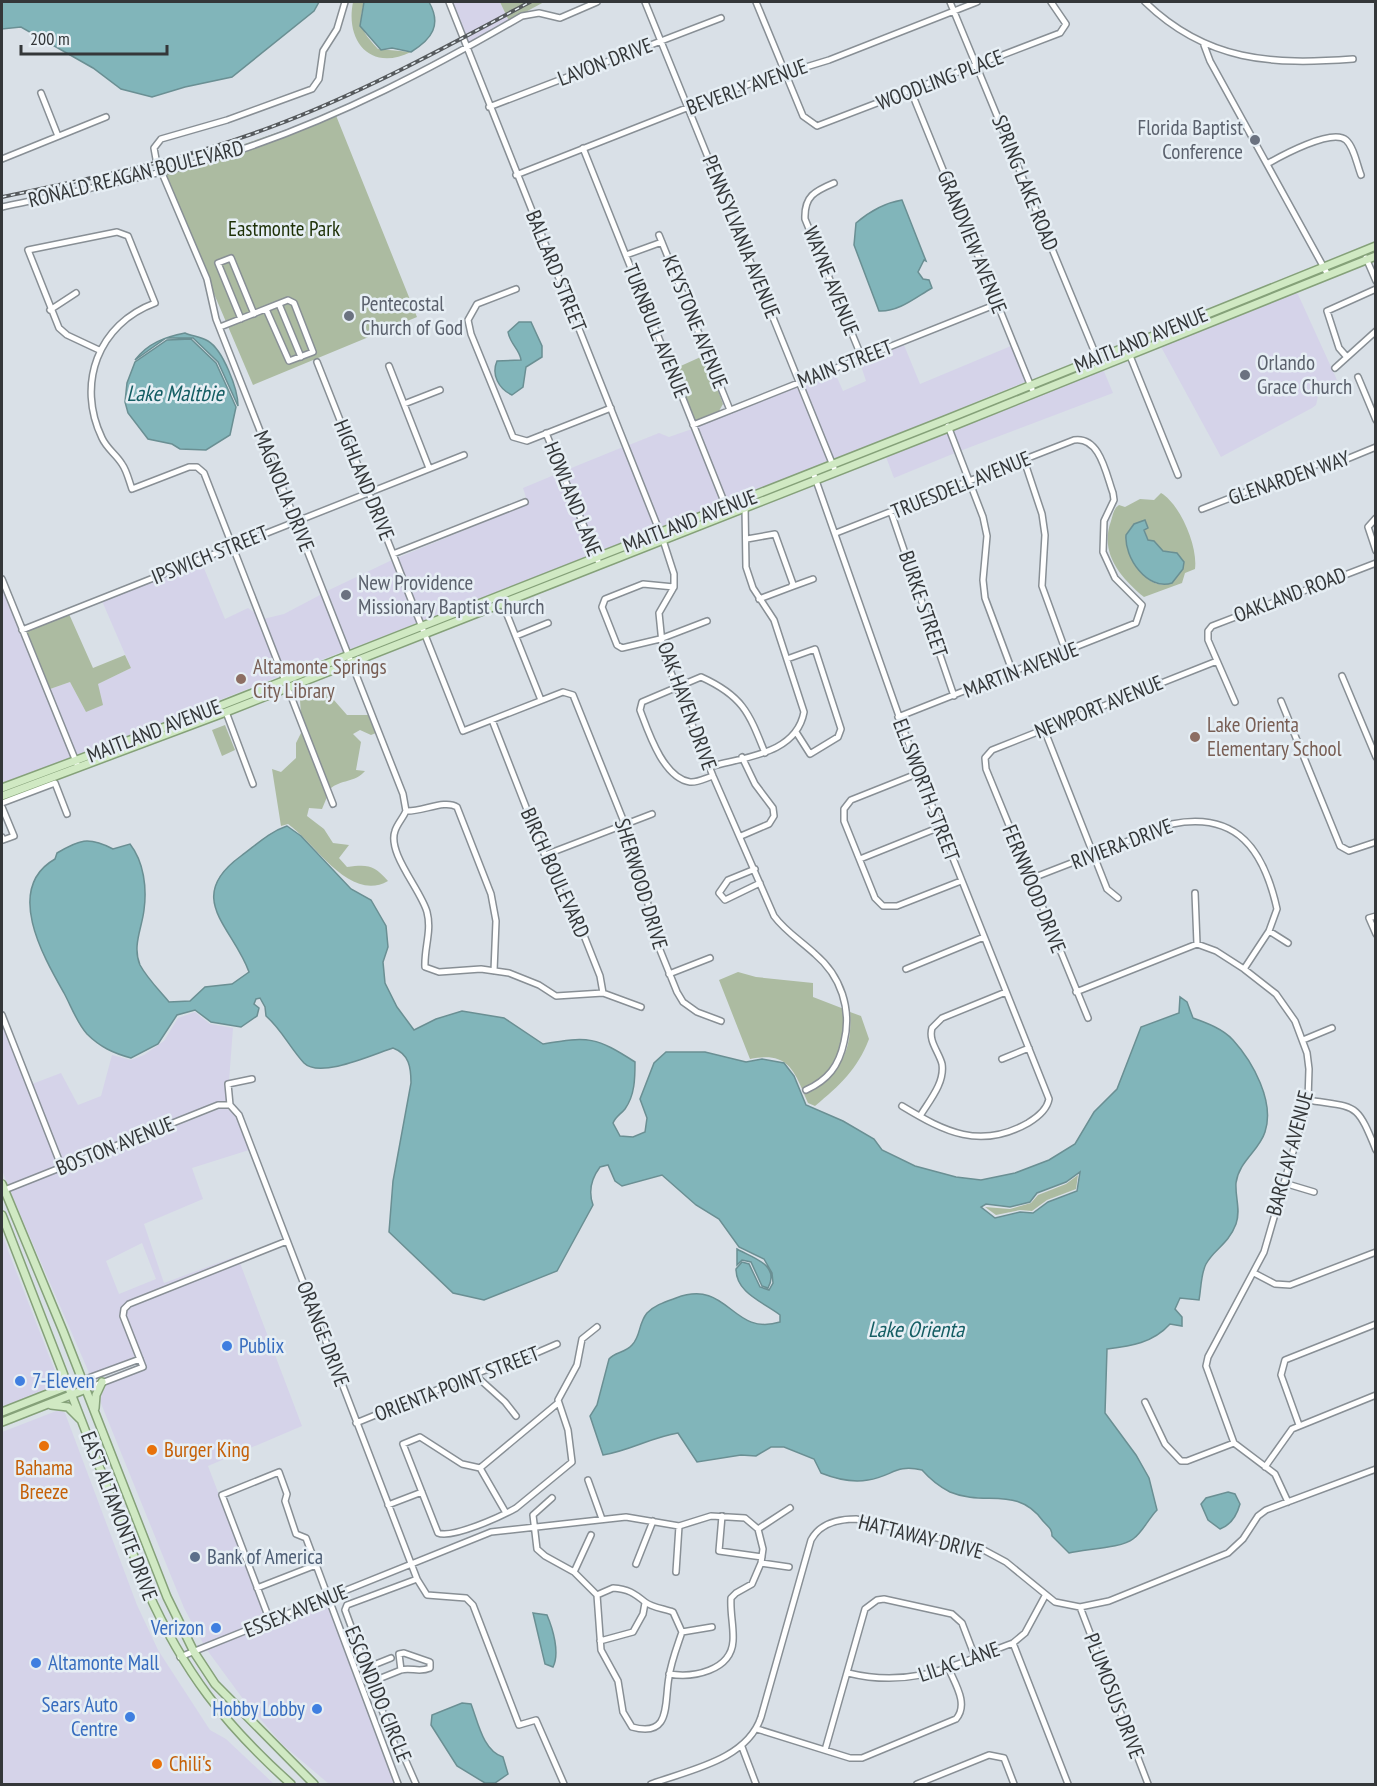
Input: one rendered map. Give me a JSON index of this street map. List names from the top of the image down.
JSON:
{
  "streets": {
    "main road": ["MAITLAND AVENUE", "EAST ALTAMONTE DRIVE"],
    "street": [
      "LAVON DRIVE",
      "WOODLING PLACE",
      "BEVERLY AVENUE",
      "RONALD REAGAN BOULEVARD",
      "SPRING LAKE ROAD",
      "PENNSYLVANIA AVENUE",
      "GRANDVIEW AVENUE",
      "BALLARD STREET",
      "WAYNE AVENUE",
      "KEYSTONE AVENUE",
      "TURNBULL AVENUE",
      "MAIN STREET",
      "GLENARDEN WAY",
      "HIGHLAND DRIVE",
      "TRUESDELL AVENUE",
      "MAGNOLIA DRIVE",
      "HOWLAND LANE",
      "IPSWICH STREET",
      "OAKLAND ROAD",
      "BURKE STREET",
      "MARTIN AVENUE",
      "OAK HAVEN DRIVE",
      "NEWPORT AVENUE",
      "ELLSWORTH STREET",
      "RIVIERA DRIVE",
      "BIRCH BOULEVARD",
      "SHERWOOD DRIVE",
      "FERNWOOD DRIVE",
      "BOSTON AVENUE",
      "BARCLAY AVENUE",
      "ORANGE DRIVE",
      "ORIENTA POINT STREET",
      "HATTAWAY DRIVE",
      "ESSEX AVENUE",
      "LILAC LANE",
      "ESCONDIDO CIRCLE",
      "PLUMOSUS DRIVE"
    ]
  },
  "crossings": [
    ["LAVON DRIVE", "PENNSYLVANIA AVENUE"],
    ["LAVON DRIVE", "BALLARD STREET"],
    ["WOODLING PLACE", "BEVERLY AVENUE"],
    ["WOODLING PLACE", "SPRING LAKE ROAD"],
    ["WOODLING PLACE", "GRANDVIEW AVENUE"],
    ["BEVERLY AVENUE", "SPRING LAKE ROAD"],
    ["BEVERLY AVENUE", "PENNSYLVANIA AVENUE"],
    ["BEVERLY AVENUE", "BALLARD STREET"],
    ["BEVERLY AVENUE", "TURNBULL AVENUE"],
    ["RONALD REAGAN BOULEVARD", "BALLARD STREET"],
    ["RONALD REAGAN BOULEVARD", "MAGNOLIA DRIVE"],
    ["SPRING LAKE ROAD", "MAITLAND AVENUE"],
    ["PENNSYLVANIA AVENUE", "MAITLAND AVENUE"],
    ["PENNSYLVANIA AVENUE", "MAIN STREET"],
    ["GRANDVIEW AVENUE", "MAITLAND AVENUE"],
    ["GRANDVIEW AVENUE", "MAIN STREET"],
    ["BALLARD STREET", "MAITLAND AVENUE"],
    ["WAYNE AVENUE", "MAIN STREET"],
    ["KEYSTONE AVENUE", "TURNBULL AVENUE"],
    ["KEYSTONE AVENUE", "MAIN STREET"],
    ["TURNBULL AVENUE", "MAITLAND AVENUE"],
    ["TURNBULL AVENUE", "MAIN STREET"],
    ["MAITLAND AVENUE", "HIGHLAND DRIVE"],
    ["MAITLAND AVENUE", "MAGNOLIA DRIVE"],
    ["MAITLAND AVENUE", "HOWLAND LANE"],
    ["MAITLAND AVENUE", "ELLSWORTH STREET"],
    ["HIGHLAND DRIVE", "IPSWICH STREET"],
    ["HIGHLAND DRIVE", "BIRCH BOULEVARD"],
    ["TRUESDELL AVENUE", "BURKE STREET"],
    ["TRUESDELL AVENUE", "MARTIN AVENUE"],
    ["TRUESDELL AVENUE", "ELLSWORTH STREET"],
    ["MAGNOLIA DRIVE", "IPSWICH STREET"],
    ["OAKLAND ROAD", "NEWPORT AVENUE"],
    ["BURKE STREET", "MARTIN AVENUE"],
    ["MARTIN AVENUE", "ELLSWORTH STREET"],
    ["NEWPORT AVENUE", "FERNWOOD DRIVE"],
    ["RIVIERA DRIVE", "FERNWOOD DRIVE"],
    ["RIVIERA DRIVE", "BARCLAY AVENUE"],
    ["BOSTON AVENUE", "ORANGE DRIVE"],
    ["ORANGE DRIVE", "ORIENTA POINT STREET"],
    ["ORANGE DRIVE", "ESSEX AVENUE"],
    ["EAST ALTAMONTE DRIVE", "ESSEX AVENUE"],
    ["HATTAWAY DRIVE", "LILAC LANE"],
    ["HATTAWAY DRIVE", "PLUMOSUS DRIVE"]
  ],
  "water": ["Lake Maltbie", "Lake Orienta"],
  "parks": ["Eastmonte Park"],
  "places": [
    "Florida Baptist Conference",
    "Pentecostal Church of God",
    "Orlando Grace Church",
    "New Providence Missionary Baptist Church",
    "Altamonte Springs City Library",
    "Lake Orienta Elementary School",
    "Publix",
    "7-Eleven",
    "Bahama Breeze",
    "Burger King",
    "Bank of America",
    "Verizon",
    "Altamonte Mall",
    "Hobby Lobby",
    "Sears Auto Centre",
    "Chili's"
  ],
  "scale_bar": "200 m"
}
